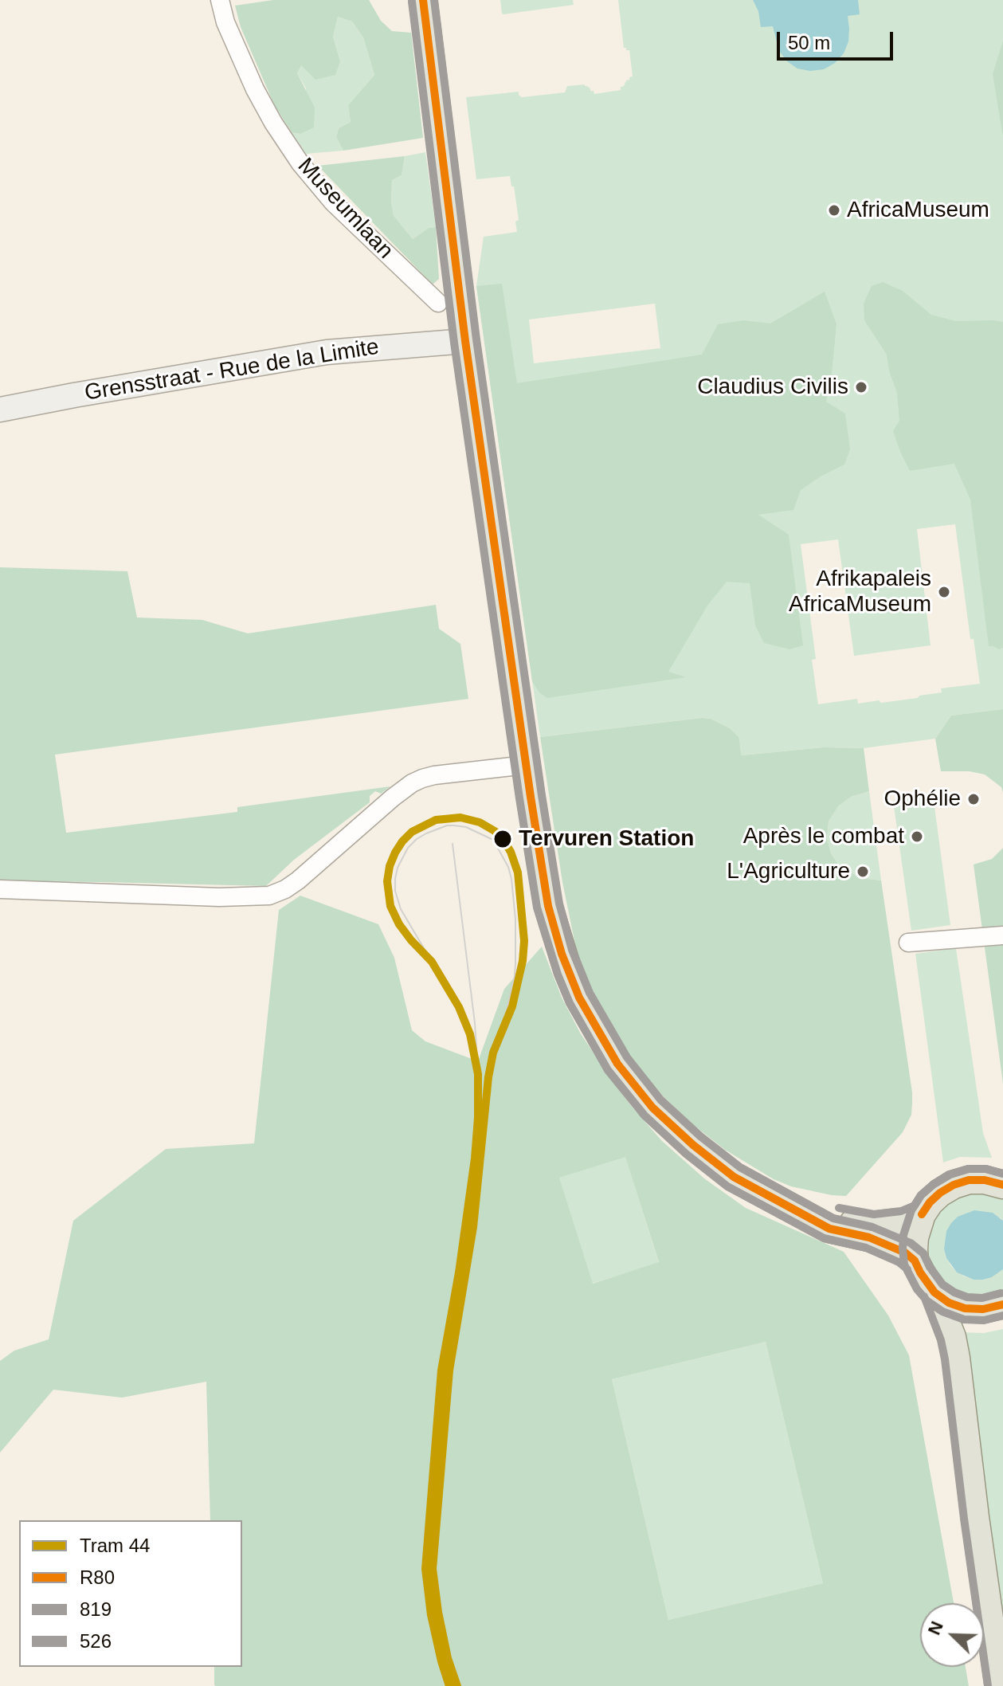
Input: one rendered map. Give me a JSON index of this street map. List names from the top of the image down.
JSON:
{
  "streets": {
    "street": ["Museumlaan", "Grensstraat - Rue de la Limite"]
  },
  "places": [
    "AfricaMuseum",
    "Claudius Civilis",
    "Afrikapaleis AfricaMuseum",
    "Ophélie",
    "Après le combat",
    "Tervuren Station",
    "L'Agriculture"
  ],
  "lines": [
    "transit line R80",
    "transit line 526",
    "transit line 819",
    "tram line 44"
  ],
  "legend": [
    "Tram 44",
    "R80",
    "819",
    "526"
  ],
  "scale_bar": "50 m",
  "north": "top left"
}
